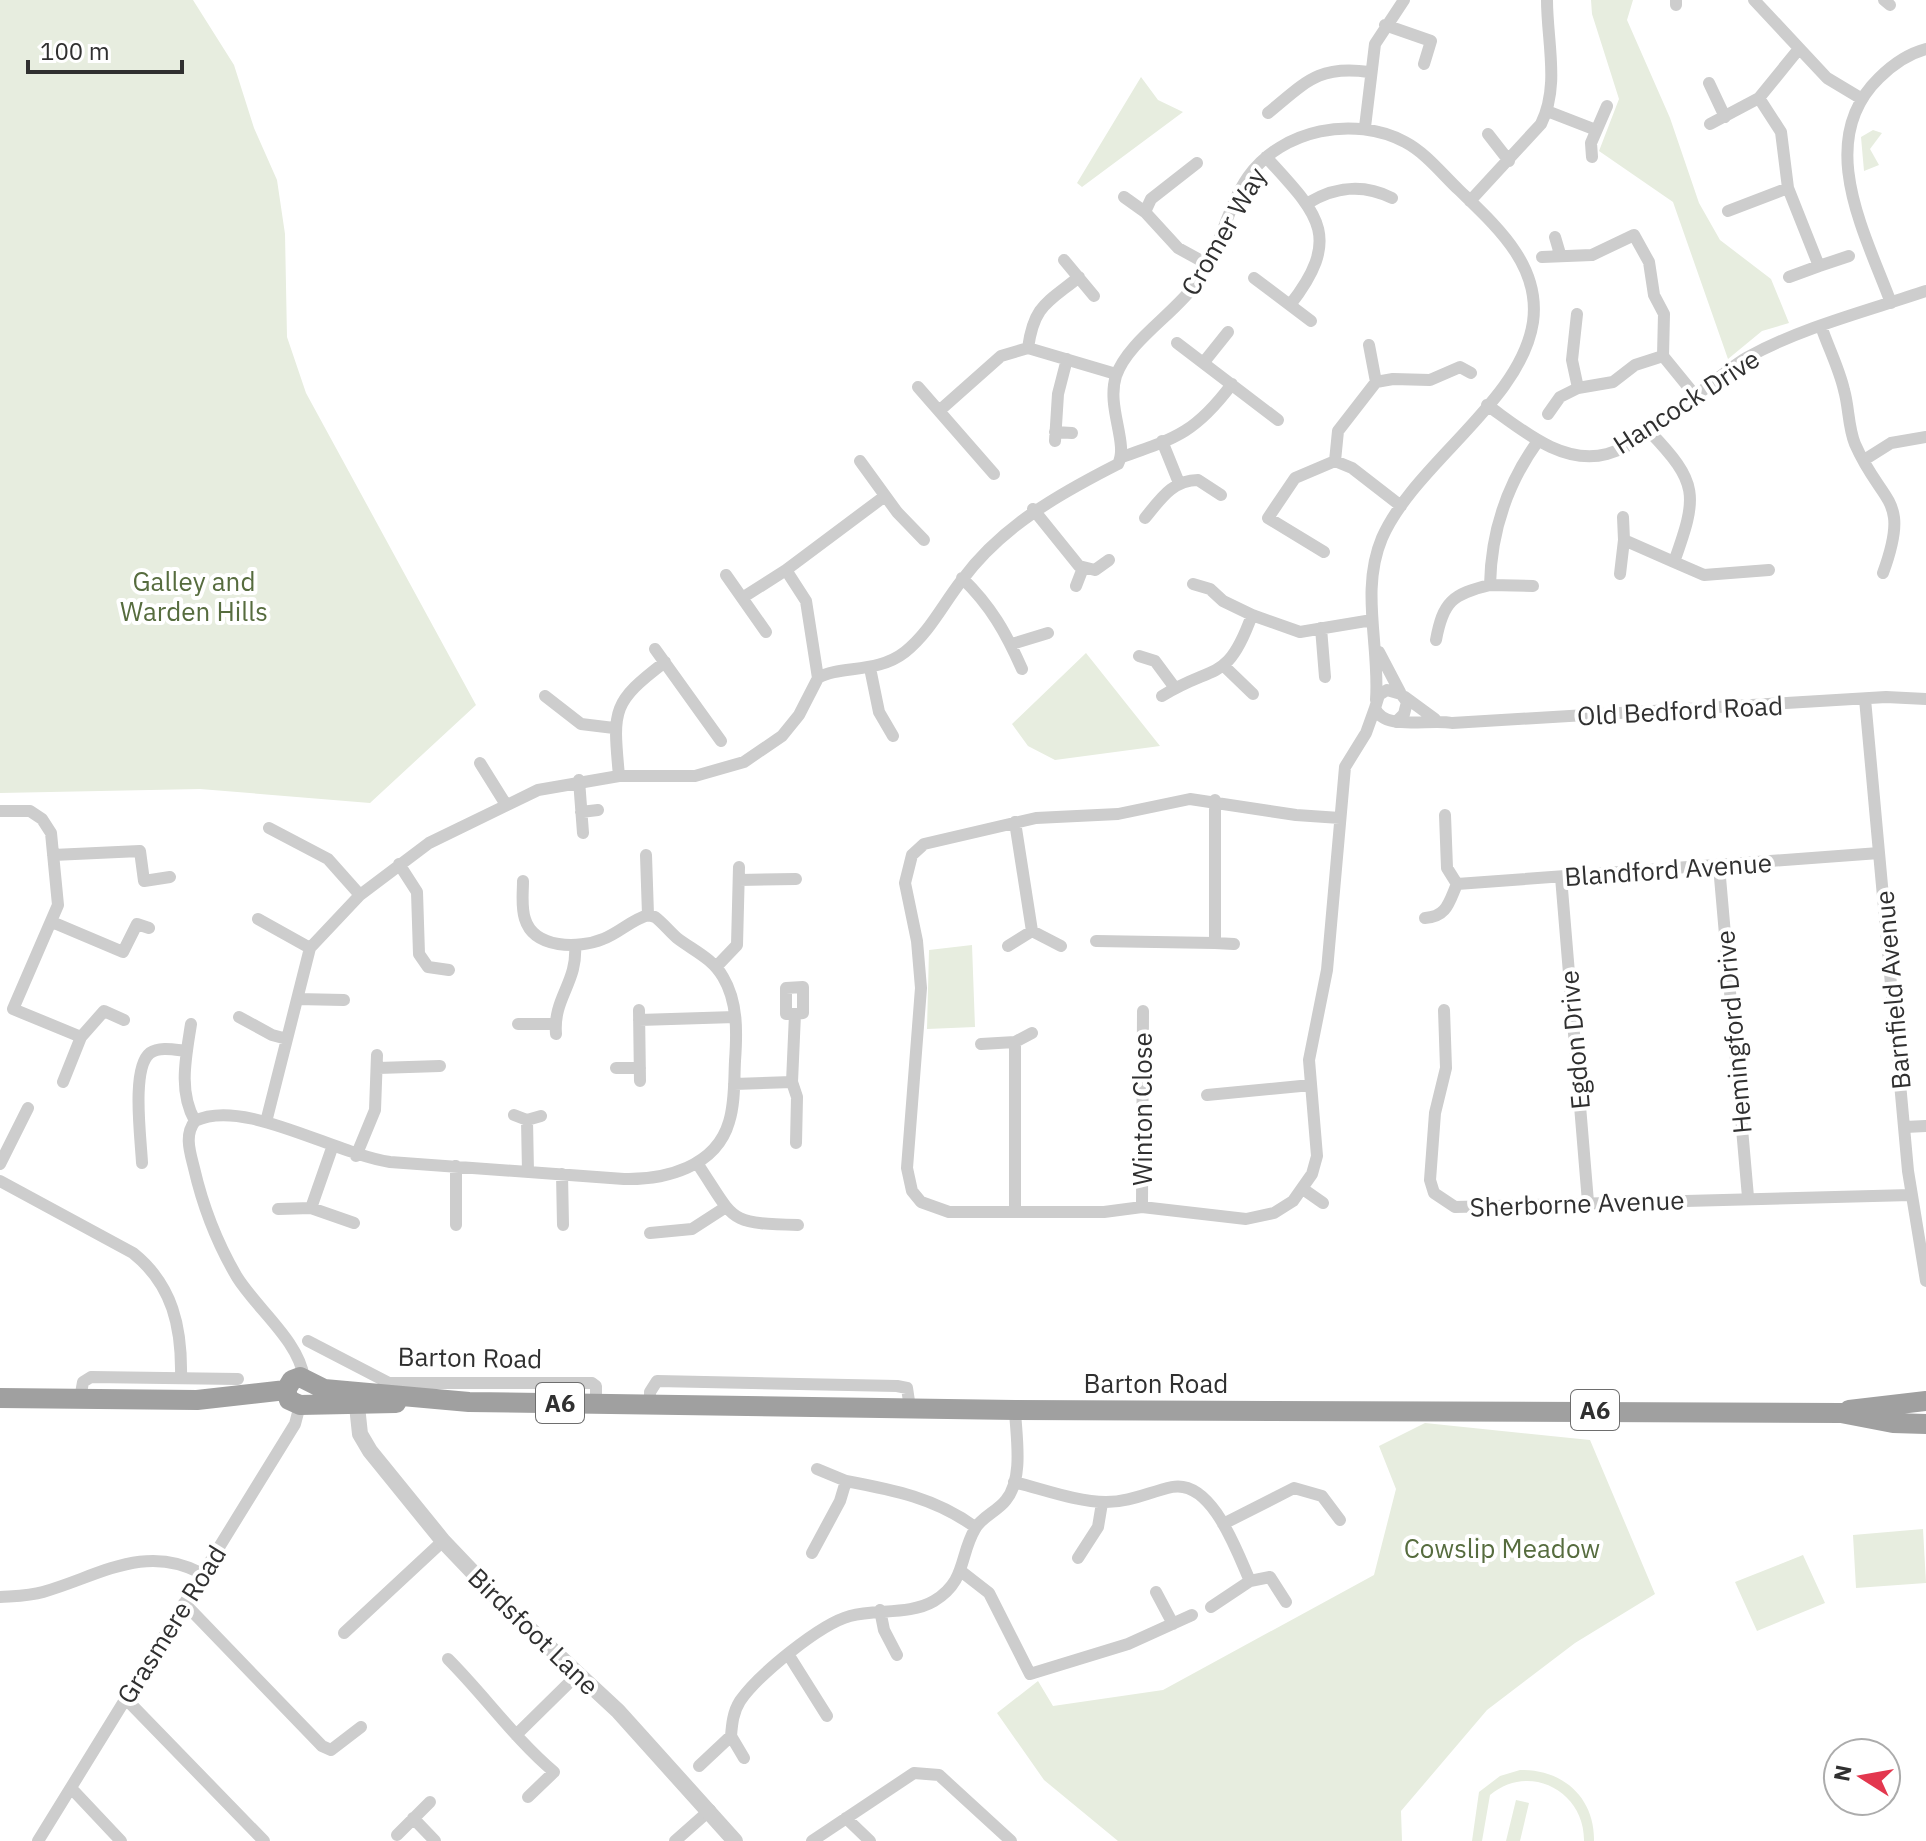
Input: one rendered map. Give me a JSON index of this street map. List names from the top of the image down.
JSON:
{
  "streets": {
    "highway": ["Barton Road", "A6"],
    "street": [
      "Cromer Way",
      "Hancock Drive",
      "Old Bedford Road",
      "Blandford Avenue",
      "Barnfield Avenue",
      "Hemingford Drive",
      "Egdon Drive",
      "Winton Close",
      "Sherborne Avenue",
      "Grasmere Road",
      "Birdsfoot Lane"
    ]
  },
  "crossings": [
    ["Cromer Way", "Hancock Drive"],
    ["Cromer Way", "Old Bedford Road"],
    ["Old Bedford Road", "Barnfield Avenue"],
    ["Blandford Avenue", "Barnfield Avenue"],
    ["Blandford Avenue", "Hemingford Drive"],
    ["Blandford Avenue", "Egdon Drive"],
    ["Barnfield Avenue", "Sherborne Avenue"],
    ["Hemingford Drive", "Sherborne Avenue"],
    ["Egdon Drive", "Sherborne Avenue"],
    ["Barton Road", "A6"],
    ["Barton Road", "Grasmere Road"],
    ["Barton Road", "Birdsfoot Lane"],
    ["A6", "Grasmere Road"]
  ],
  "parks": ["Galley and Warden Hills", "Cowslip Meadow"],
  "scale_bar": "100 m",
  "north": "left"
}
